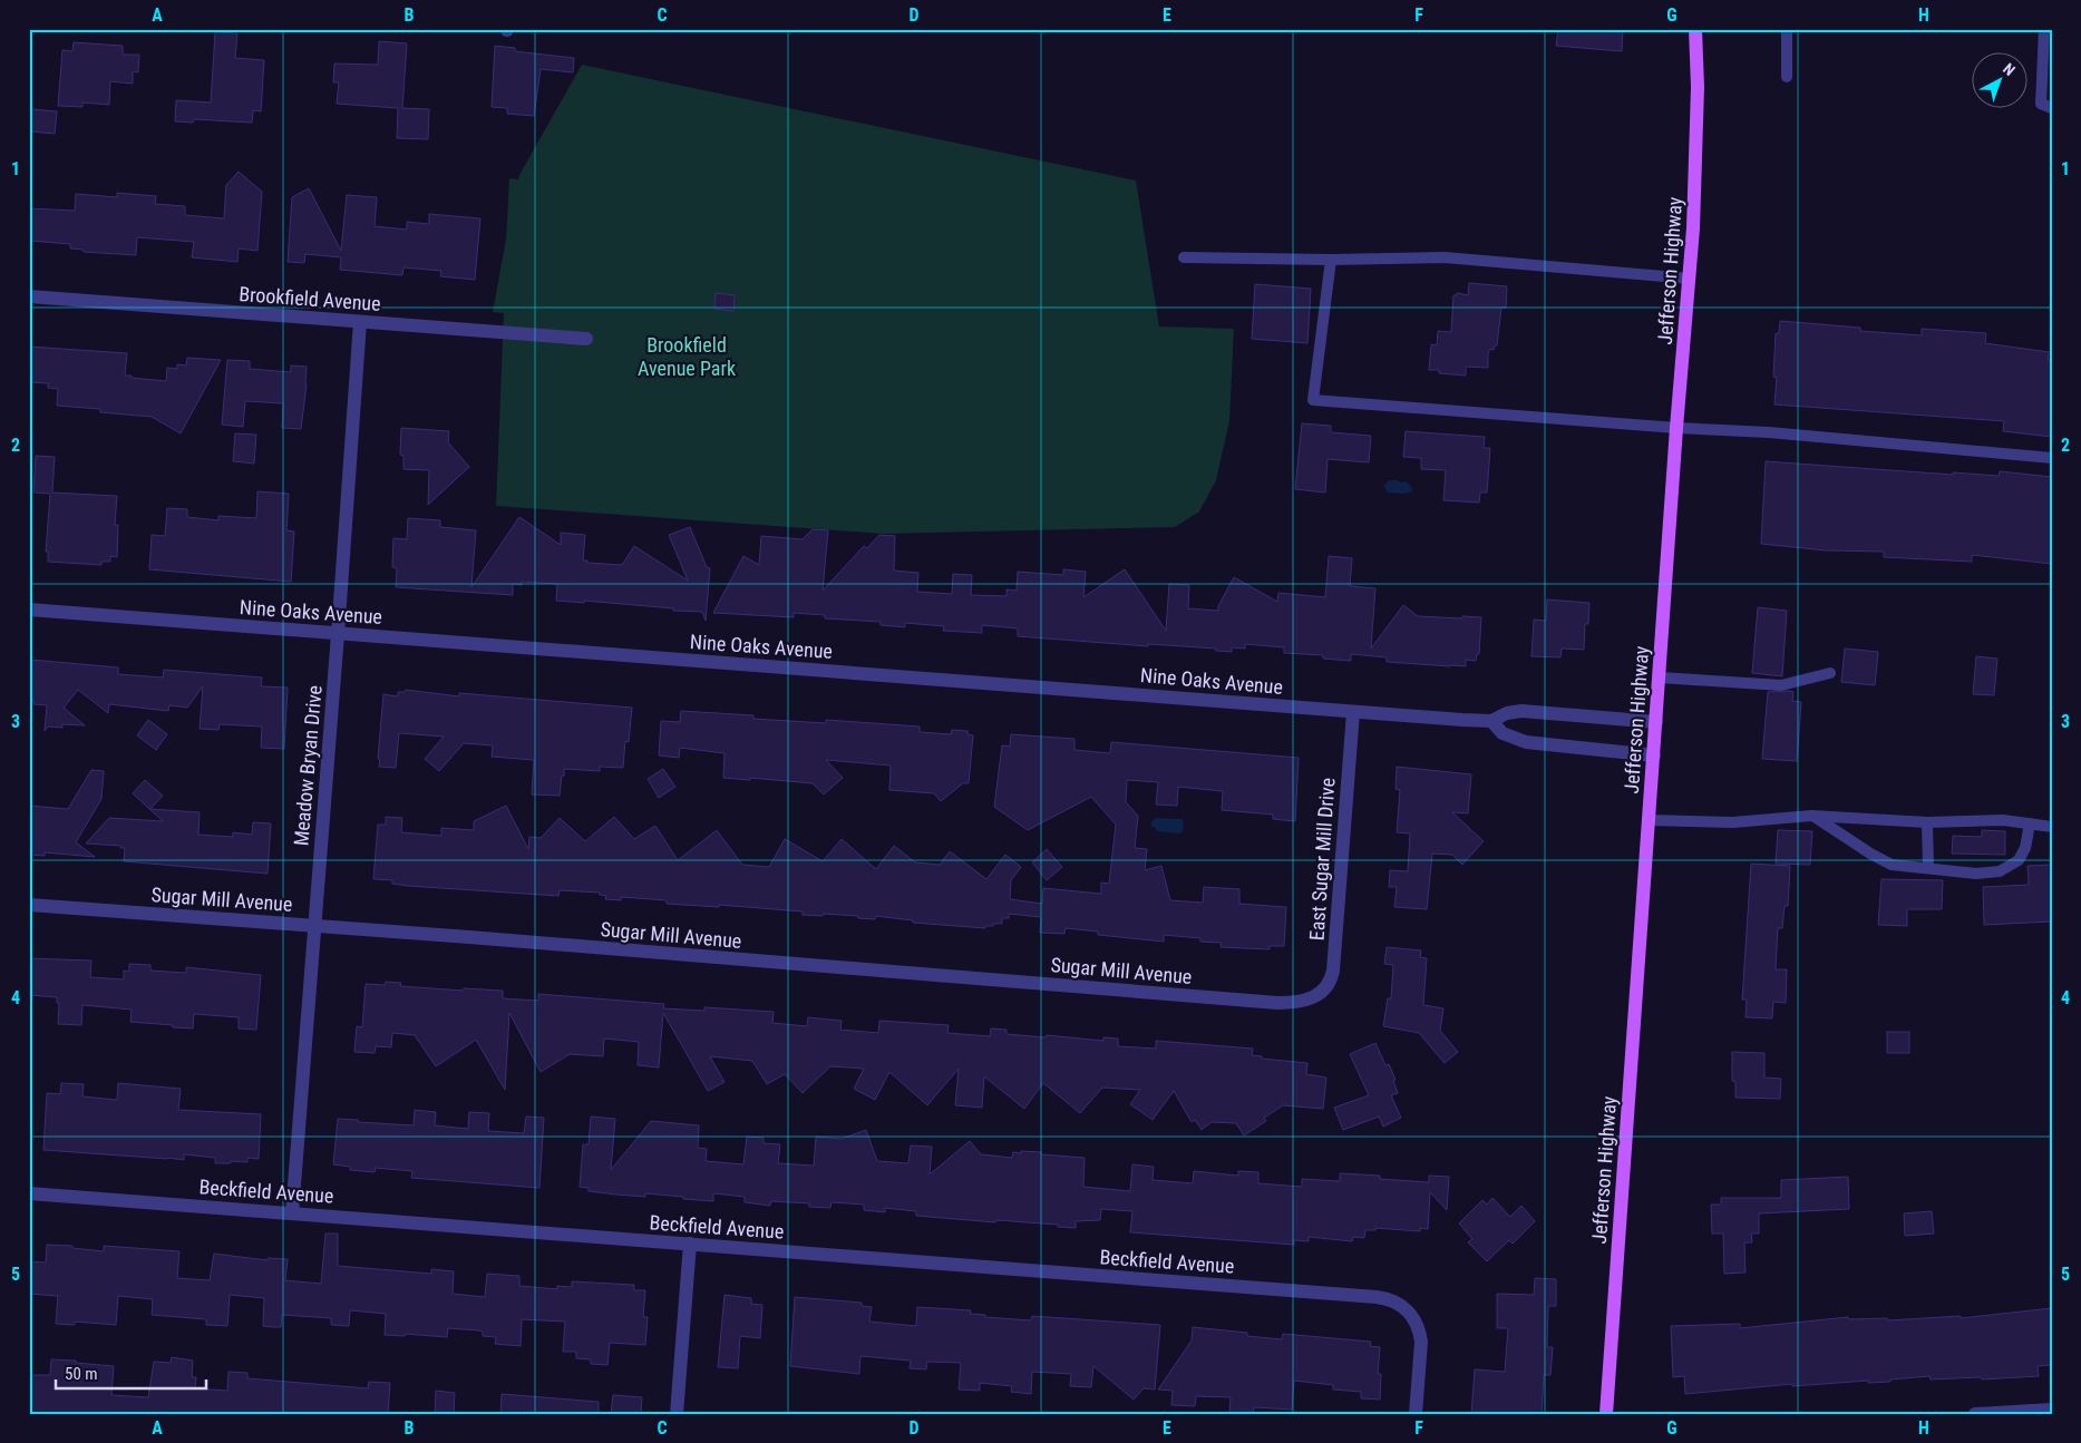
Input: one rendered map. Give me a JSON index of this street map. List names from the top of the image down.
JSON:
{
  "streets": {
    "main road": ["Jefferson Highway"],
    "street": [
      "Brookfield Avenue",
      "Nine Oaks Avenue",
      "Meadow Bryan Drive",
      "East Sugar Mill Drive",
      "Sugar Mill Avenue",
      "Beckfield Avenue"
    ]
  },
  "crossings": [
    ["Jefferson Highway", "Nine Oaks Avenue"],
    ["Brookfield Avenue", "Meadow Bryan Drive"],
    ["Nine Oaks Avenue", "Meadow Bryan Drive"],
    ["Nine Oaks Avenue", "East Sugar Mill Drive"],
    ["Meadow Bryan Drive", "Sugar Mill Avenue"],
    ["Meadow Bryan Drive", "Beckfield Avenue"],
    ["East Sugar Mill Drive", "Sugar Mill Avenue"]
  ],
  "parks": ["Brookfield Avenue Park"],
  "scale_bar": "50 m",
  "north": "top right",
  "grid": {
    "columns": [
      "A",
      "B",
      "C",
      "D",
      "E",
      "F",
      "G",
      "H"
    ],
    "rows": [
      "1",
      "2",
      "3",
      "4",
      "5"
    ]
  }
}
